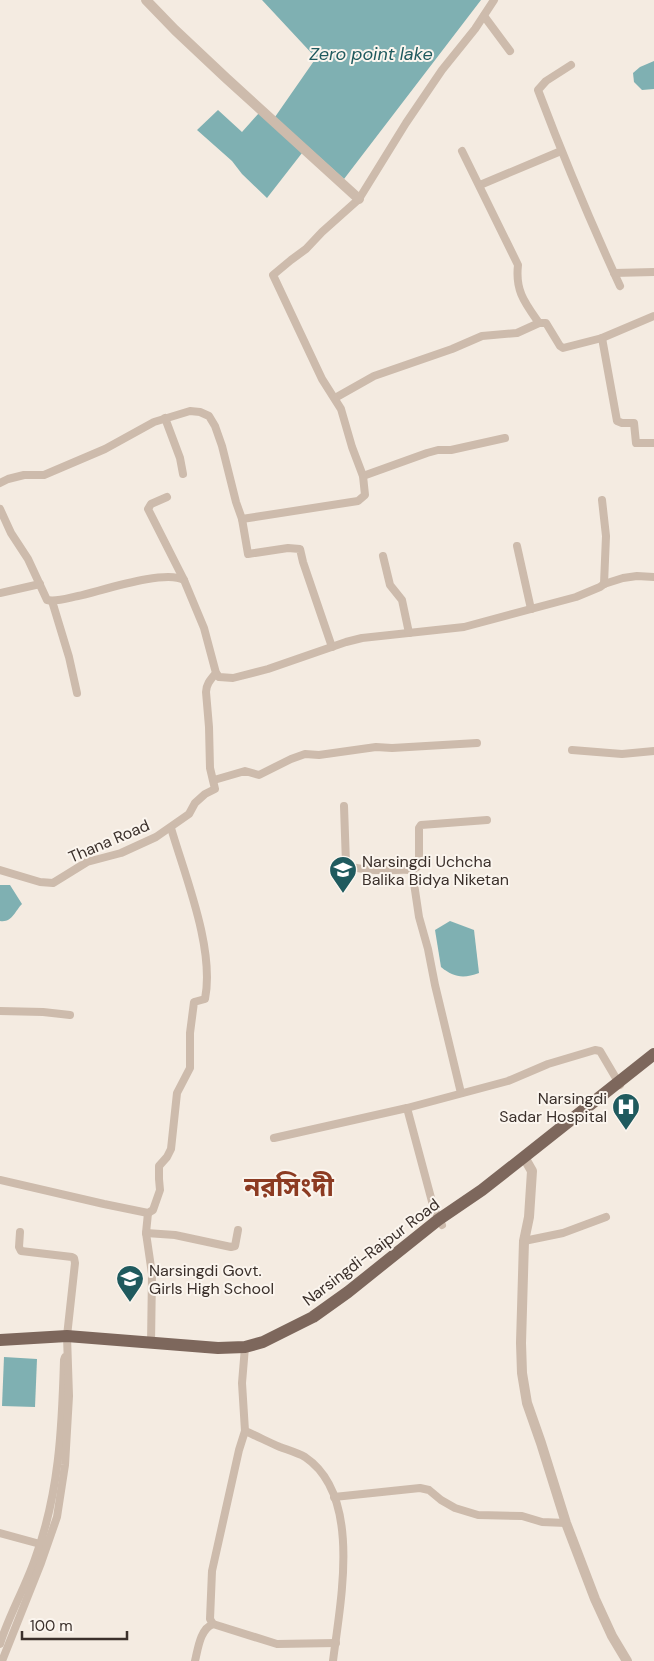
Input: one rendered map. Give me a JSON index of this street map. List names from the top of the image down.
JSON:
{
  "streets": {
    "main road": ["Narsingdi-Raipur Road"],
    "street": ["Thana Road"]
  },
  "districts": ["নরসিংদী"],
  "water": ["Zero point lake"],
  "places": {
    "school or university": ["Narsingdi Uchcha Balika Bidya Niketan", "Narsingdi Govt. Girls High School"],
    "hospital": ["Narsingdi Sadar Hospital"]
  },
  "scale_bar": "100 m"
}
